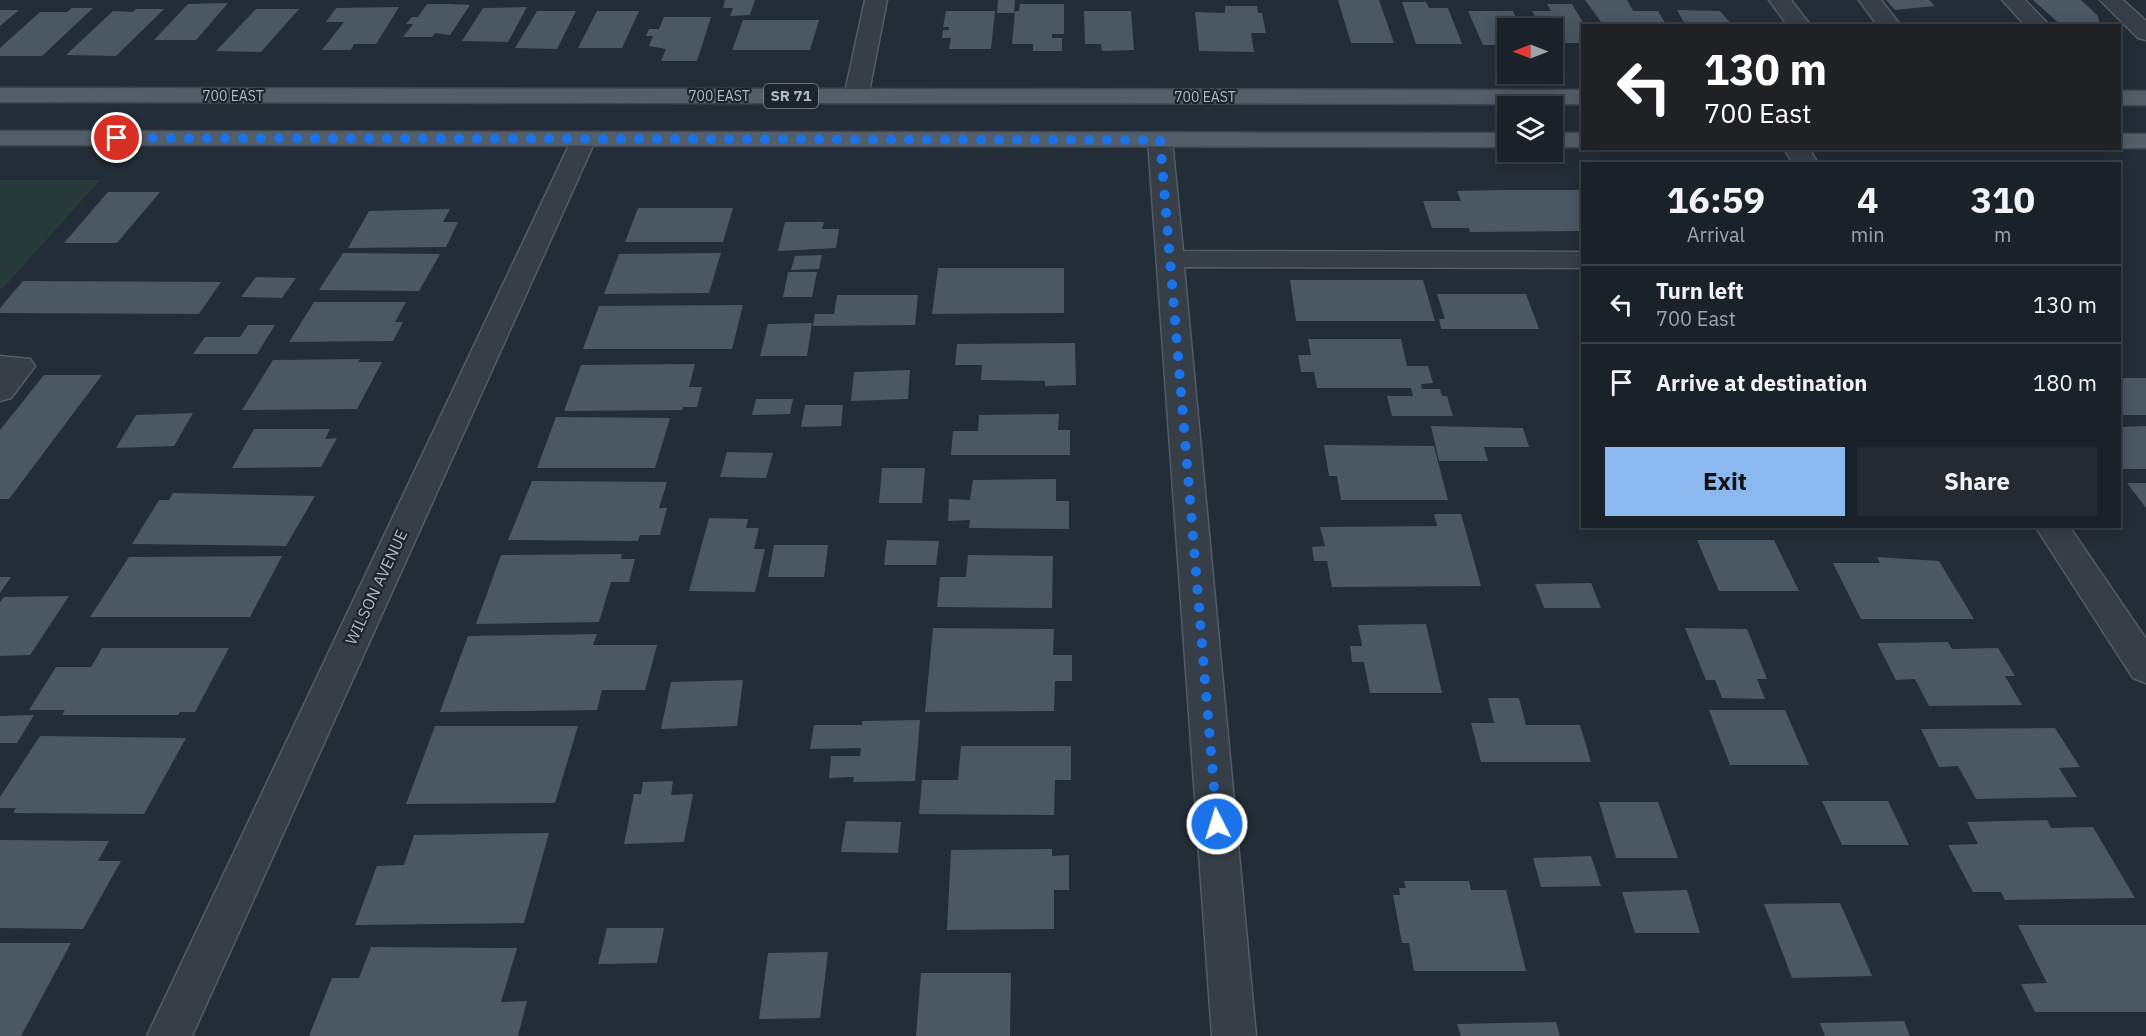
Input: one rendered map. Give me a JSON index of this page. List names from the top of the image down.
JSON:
{
  "streets": {
    "main road": ["700 EAST", "SR 71"],
    "street": ["WILSON AVENUE"]
  },
  "north": "left",
  "page": {
    "turn": ["130 m", "700 East"],
    "eta": [
      "16:59",
      "Arrival",
      "4",
      "min",
      "310",
      "m"
    ],
    "list": [
      {
        "name": "Turn left",
        "note": "700 East",
        "value": "130 m"
      },
      {
        "name": "Arrive at destination",
        "value": "180 m"
      }
    ],
    "buttons": ["Exit", "Share"]
  }
}
